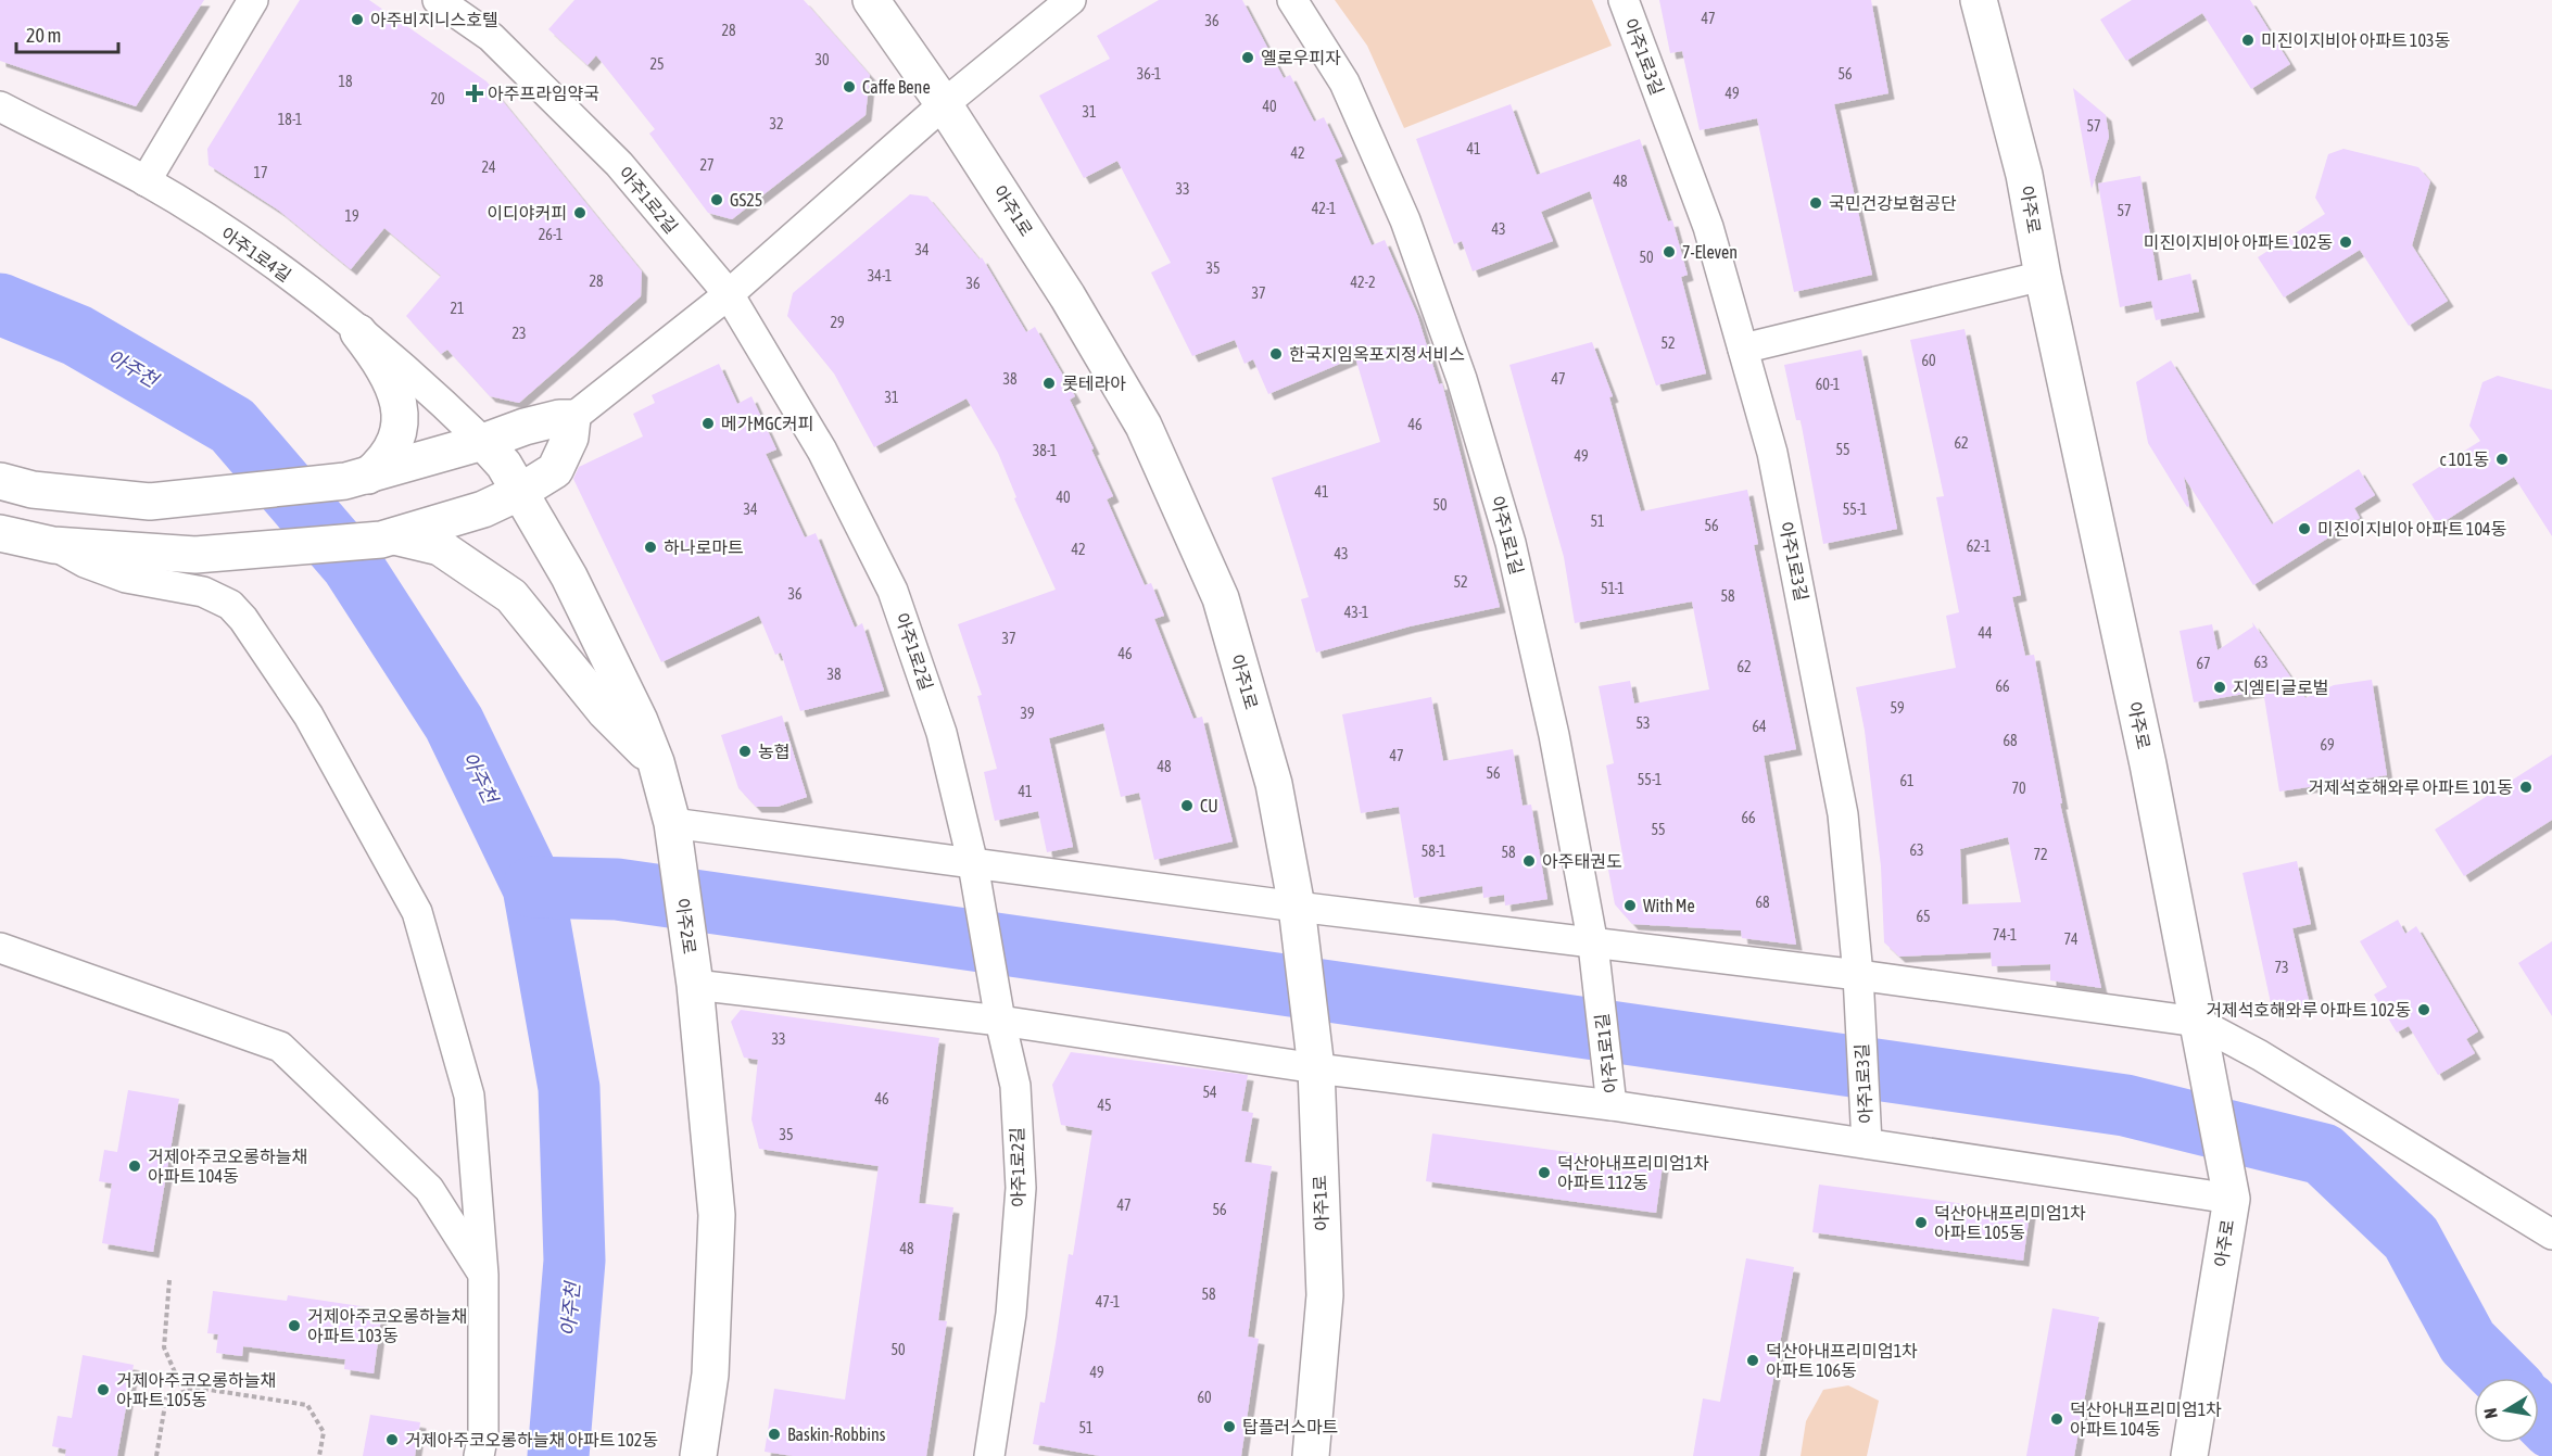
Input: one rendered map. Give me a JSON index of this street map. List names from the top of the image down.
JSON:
{
  "streets": {
    "street": [
      "아주1로3길",
      "아주1로2길",
      "아주로",
      "아주1로",
      "아주1로4길",
      "아주1로1길",
      "아주2로"
    ]
  },
  "crossings": [
    ["아주1로4길", "아주2로"]
  ],
  "water": ["아주천"],
  "places": {
    "other": [
      "아주비지니스호텔",
      "미진이지비아 아파트 103동",
      "옐로우피자",
      "Caffe Bene",
      "GS25",
      "국민건강보험공단",
      "이디야커피",
      "미진이지비아 아파트 102동",
      "7-Eleven",
      "한국지임옥포지정서비스",
      "롯테라아",
      "메가MGC커피",
      "c 101동",
      "미진이지비아 아파트 104동",
      "하나로마트",
      "지엠티글로벌",
      "농협",
      "거제석호해와루 아파트 101동",
      "CU",
      "아주태권도",
      "With Me",
      "거제석호해와루 아파트 102동",
      "거제아주코오롱하늘채 아파트 104동",
      "덕산아내프리미엄1차 아파트 112동",
      "덕산아내프리미엄1차 아파트 105동",
      "거제아주코오롱하늘채 아파트 103동",
      "덕산아내프리미엄1차 아파트 106동",
      "거제아주코오롱하늘채 아파트 105동",
      "덕산아내프리미엄1차 아파트 104동",
      "탑플러스마트",
      "Baskin-Robbins",
      "거제아주코오롱하늘채 아파트 102동"
    ],
    "health": ["아주프라임약국"]
  },
  "house_numbers": [
    "47",
    "36",
    "28",
    "30",
    "25",
    "36-1",
    "56",
    "18",
    "49",
    "20",
    "40",
    "31",
    "18-1",
    "32",
    "57",
    "41",
    "42",
    "27",
    "24",
    "17",
    "48",
    "33",
    "42-1",
    "57",
    "19",
    "43",
    "26-1",
    "34",
    "50",
    "35",
    "34-1",
    "28",
    "42-2",
    "36",
    "37",
    "21",
    "29",
    "23",
    "52",
    "60",
    "38",
    "47",
    "60-1",
    "31",
    "46",
    "62",
    "55",
    "38-1",
    "49",
    "41",
    "40",
    "50",
    "34",
    "55-1",
    "51",
    "56",
    "62-1",
    "42",
    "43",
    "52",
    "51-1",
    "36",
    "58",
    "43-1",
    "44",
    "37",
    "46",
    "63",
    "67",
    "62",
    "38",
    "66",
    "59",
    "39",
    "53",
    "64",
    "68",
    "69",
    "47",
    "48",
    "56",
    "55-1",
    "61",
    "70",
    "41",
    "66",
    "55",
    "63",
    "58-1",
    "58",
    "72",
    "68",
    "65",
    "74-1",
    "74",
    "73",
    "33",
    "54",
    "46",
    "45",
    "35",
    "47",
    "56",
    "48",
    "58",
    "47-1",
    "50",
    "49",
    "60",
    "51"
  ],
  "scale_bar": "20 m",
  "north": "left"
}
